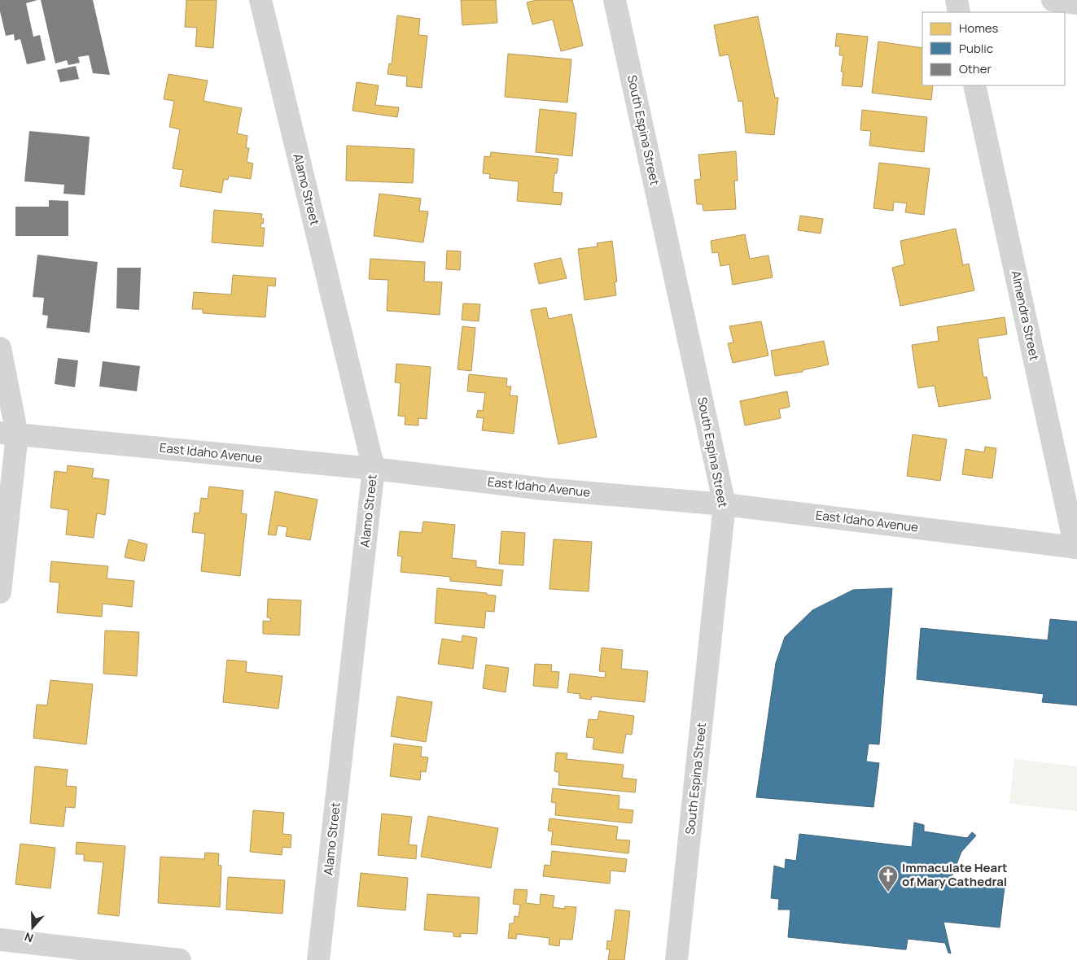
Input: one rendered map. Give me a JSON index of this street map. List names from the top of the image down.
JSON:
{
  "streets": {
    "street": [
      "South Espina Street",
      "Alamo Street",
      "Almendra Street",
      "East Idaho Avenue"
    ]
  },
  "crossings": [
    ["South Espina Street", "East Idaho Avenue"],
    ["Alamo Street", "East Idaho Avenue"],
    ["Almendra Street", "East Idaho Avenue"]
  ],
  "places": {
    "church": ["Immaculate Heart of Mary Cathedral"]
  },
  "legend": ["Homes", "Public", "Other"],
  "north": "bottom"
}
